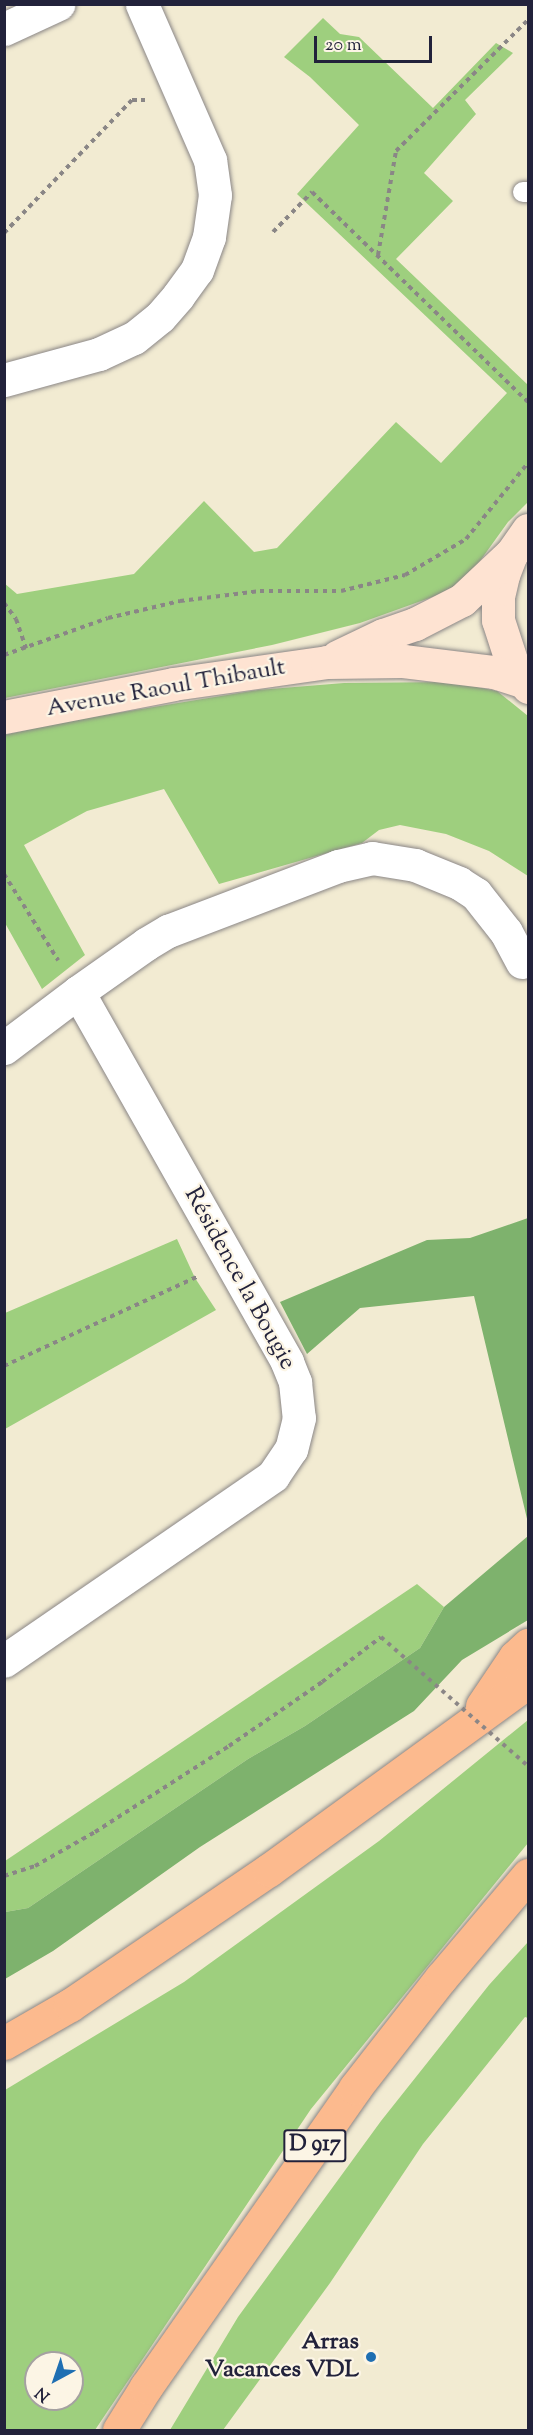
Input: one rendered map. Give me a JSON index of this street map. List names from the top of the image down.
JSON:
{
  "streets": {
    "highway": ["D 917"],
    "street": ["Avenue Raoul Thibault", "Résidence la Bougie"]
  },
  "places": ["Arras Vacances VDL"],
  "scale_bar": "20 m",
  "north": "bottom left"
}
